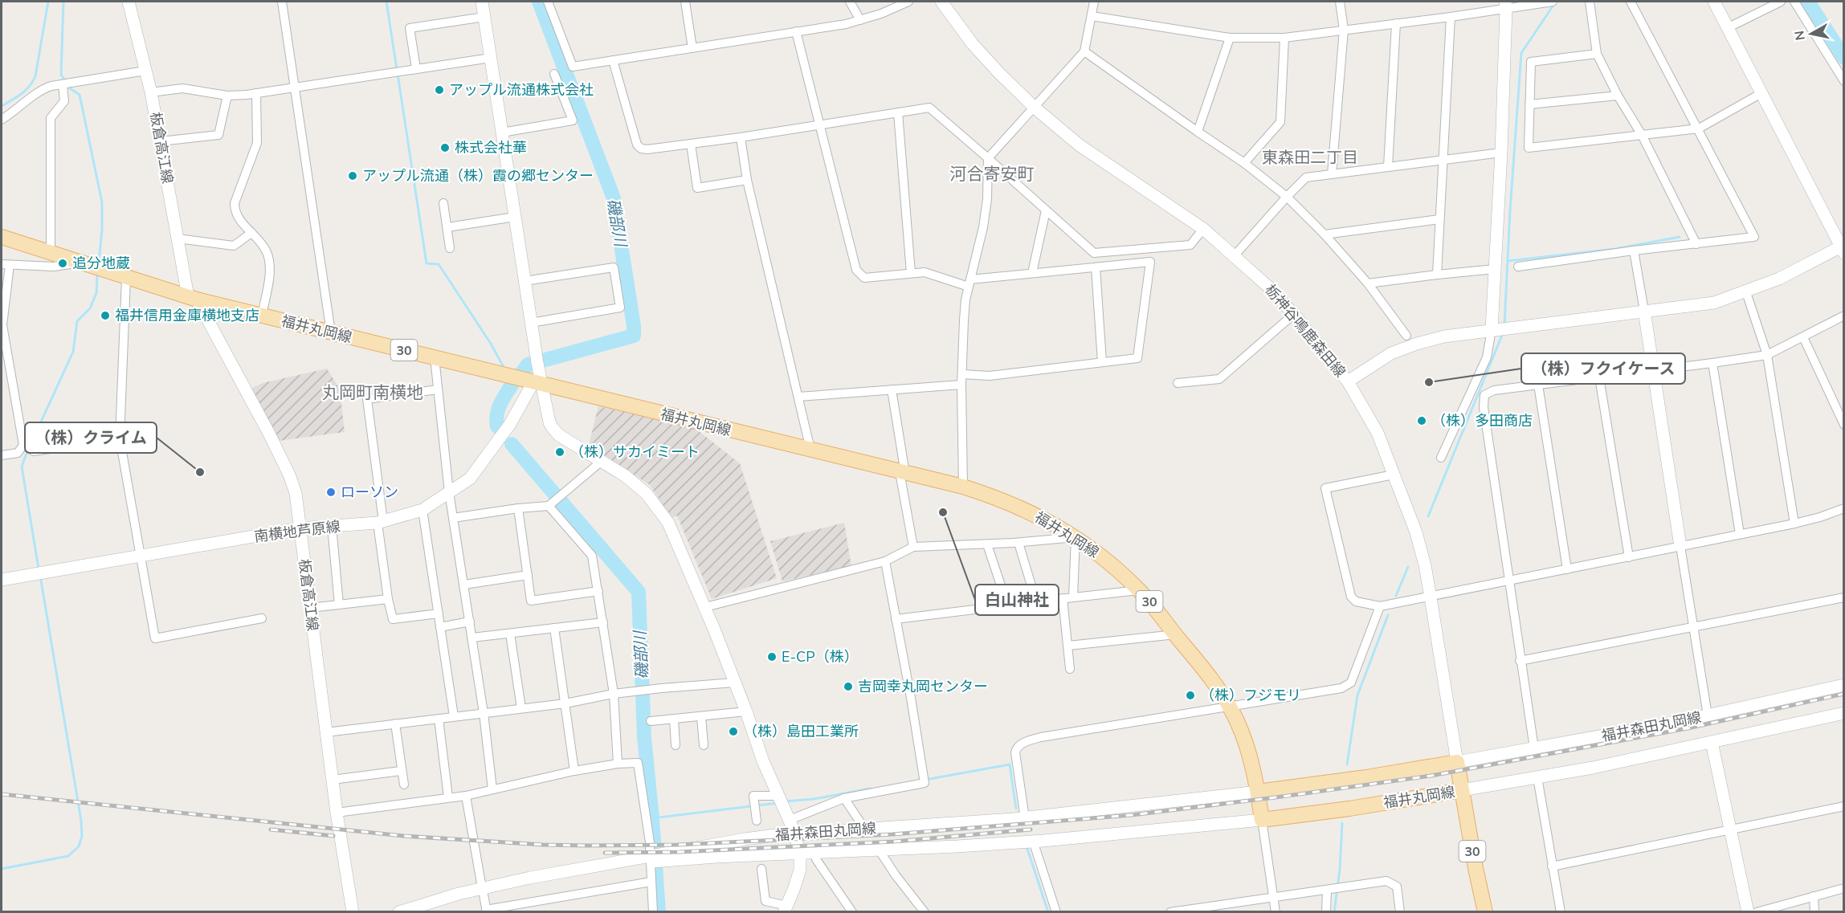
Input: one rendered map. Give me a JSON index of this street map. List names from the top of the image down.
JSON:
{
  "streets": {
    "main road": [
      "板倉高江線",
      "福井丸岡線",
      "栃神谷鳴鹿森田線",
      "30",
      "南横地芦原線",
      "福井森田丸岡線"
    ]
  },
  "crossings": [
    ["板倉高江線", "福井丸岡線"],
    ["板倉高江線", "南横地芦原線"],
    ["福井丸岡線", "栃神谷鳴鹿森田線"],
    ["福井丸岡線", "30"],
    ["福井丸岡線", "南横地芦原線"],
    ["福井丸岡線", "福井森田丸岡線"],
    ["栃神谷鳴鹿森田線", "福井森田丸岡線"],
    ["30", "福井森田丸岡線"]
  ],
  "districts": ["東森田二丁目", "河合寄安町", "丸岡町南横地"],
  "water": ["磯部川"],
  "places": [
    "アップル流通株式会社",
    "株式会社華",
    "アップル流通（株）霞の郷センター",
    "追分地蔵",
    "福井信用金庫横地支店",
    "（株）フクイケース",
    "（株）多田商店",
    "（株）サカイミート",
    "（株）クライム",
    "ローソン",
    "白山神社",
    "E-CP（株）",
    "吉岡幸丸岡センター",
    "（株）フジモリ",
    "（株）島田工業所"
  ],
  "north": "left"
}
